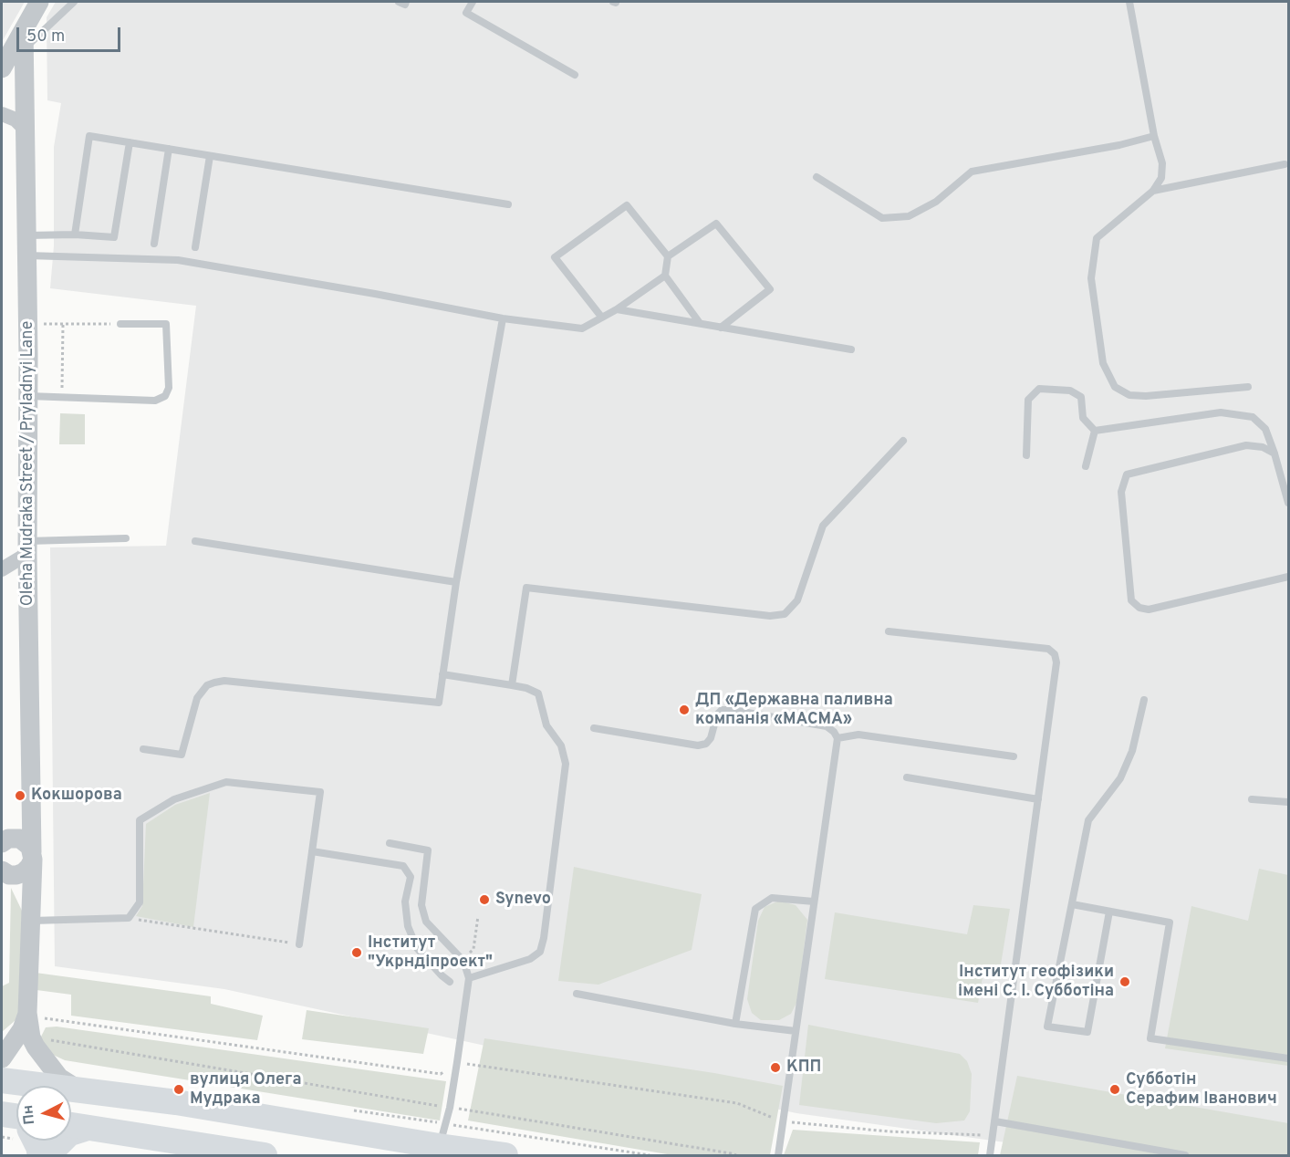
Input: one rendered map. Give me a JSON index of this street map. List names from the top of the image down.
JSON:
{
  "streets": {
    "street": ["Oleha Mudraka Street / Pryladnyi Lane"]
  },
  "places": [
    "ДП «Державна паливна компанія «МАСМА»",
    "Кокшорова",
    "Synevo",
    "Інститут \"Укрндіпроект\"",
    "Інститут геофізики імені С. І. Субботіна",
    "КПП",
    "вулиця Олега Мудрака",
    "Субботін Серафим Іванович"
  ],
  "scale_bar": "50 m",
  "north": "left"
}
